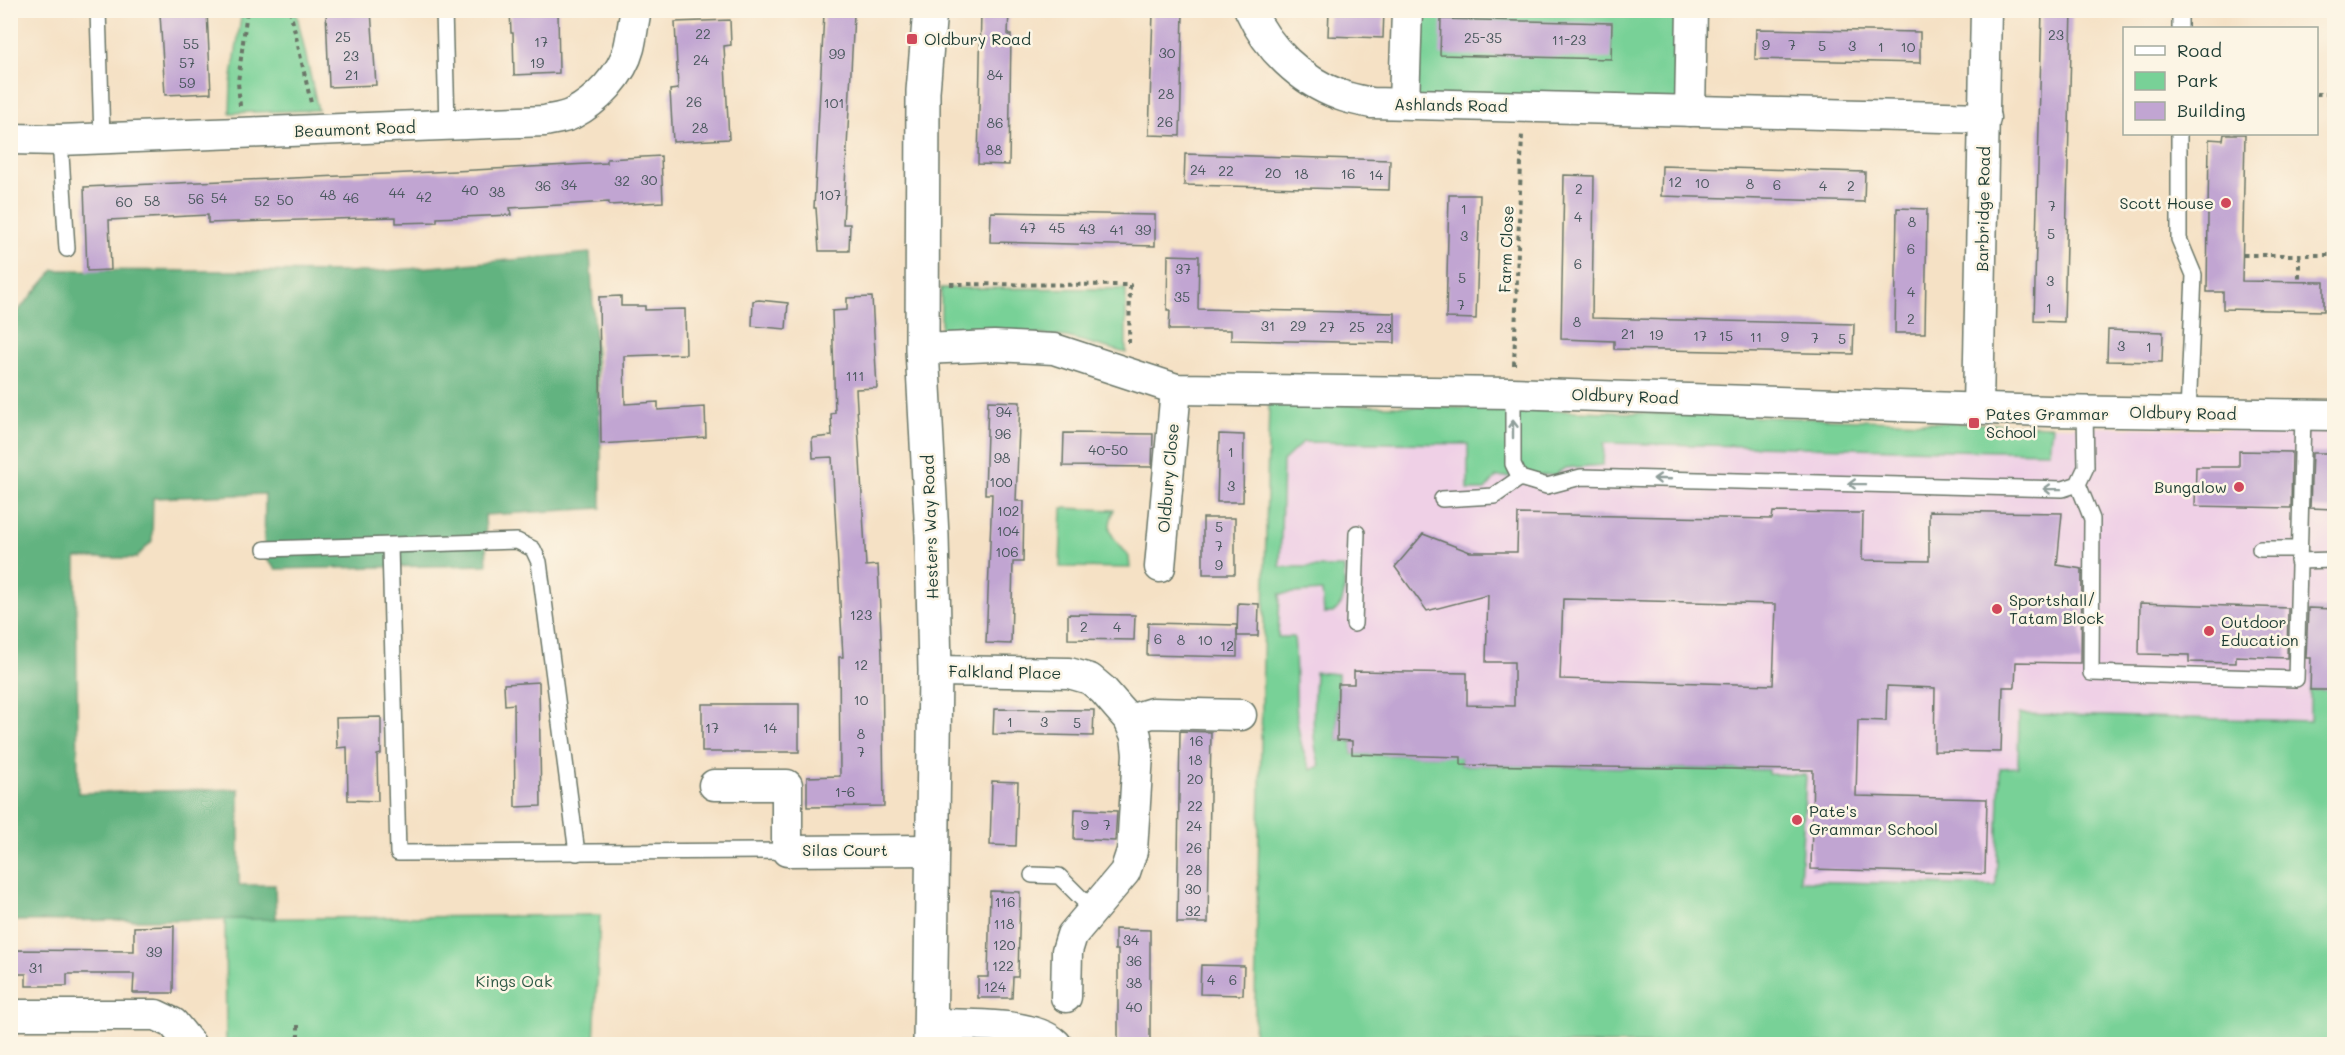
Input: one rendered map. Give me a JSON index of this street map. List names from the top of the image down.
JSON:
{
  "streets": {
    "street": [
      "Ashlands Road",
      "Beaumont Road",
      "Barbridge Road",
      "Oldbury Road",
      "Oldbury Close",
      "Hesters Way Road",
      "Falkland Place",
      "Silas Court"
    ],
    "path": ["Farm Close"]
  },
  "crossings": [
    ["Ashlands Road", "Barbridge Road"],
    ["Ashlands Road", "Farm Close"],
    ["Barbridge Road", "Oldbury Road"],
    ["Farm Close", "Oldbury Road"],
    ["Oldbury Road", "Oldbury Close"],
    ["Oldbury Road", "Hesters Way Road"],
    ["Hesters Way Road", "Falkland Place"],
    ["Hesters Way Road", "Silas Court"]
  ],
  "parks": ["Kings Oak"],
  "places": {
    "transit": ["Oldbury Road", "Pates Grammar School"],
    "other": [
      "Scott House",
      "Bungalow",
      "Sportshall/ Tatam Block",
      "Outdoor Education",
      "Pate's Grammar School"
    ]
  },
  "house_numbers": [
    "22",
    "23",
    "25",
    "25-35",
    "11-23",
    "17",
    "55",
    "9",
    "7",
    "5",
    "3",
    "1",
    "10",
    "30",
    "99",
    "23",
    "24",
    "57",
    "19",
    "21",
    "84",
    "59",
    "28",
    "26",
    "101",
    "26",
    "86",
    "28",
    "88",
    "24",
    "22",
    "20",
    "18",
    "16",
    "14",
    "30",
    "32",
    "12",
    "10",
    "8",
    "34",
    "6",
    "36",
    "4",
    "2",
    "2",
    "40",
    "38",
    "44",
    "48",
    "107",
    "42",
    "54",
    "46",
    "56",
    "50",
    "58",
    "52",
    "60",
    "7",
    "1",
    "4",
    "8",
    "47",
    "45",
    "43",
    "41",
    "39",
    "5",
    "3",
    "6",
    "6",
    "37",
    "5",
    "3",
    "4",
    "35",
    "7",
    "1",
    "2",
    "8",
    "31",
    "29",
    "27",
    "25",
    "23",
    "21",
    "19",
    "17",
    "15",
    "11",
    "9",
    "7",
    "5",
    "3",
    "1",
    "111",
    "94",
    "96",
    "40-50",
    "1",
    "98",
    "100",
    "3",
    "102",
    "5",
    "104",
    "7",
    "106",
    "9",
    "123",
    "2",
    "4",
    "6",
    "8",
    "10",
    "12",
    "12",
    "10",
    "1",
    "3",
    "5",
    "17",
    "14",
    "8",
    "16",
    "7",
    "18",
    "20",
    "1-6",
    "22",
    "9",
    "7",
    "24",
    "26",
    "28",
    "30",
    "116",
    "32",
    "118",
    "34",
    "120",
    "39",
    "36",
    "122",
    "31",
    "4",
    "6",
    "38",
    "124",
    "40"
  ],
  "legend": ["Road", "Park", "Building"]
}
